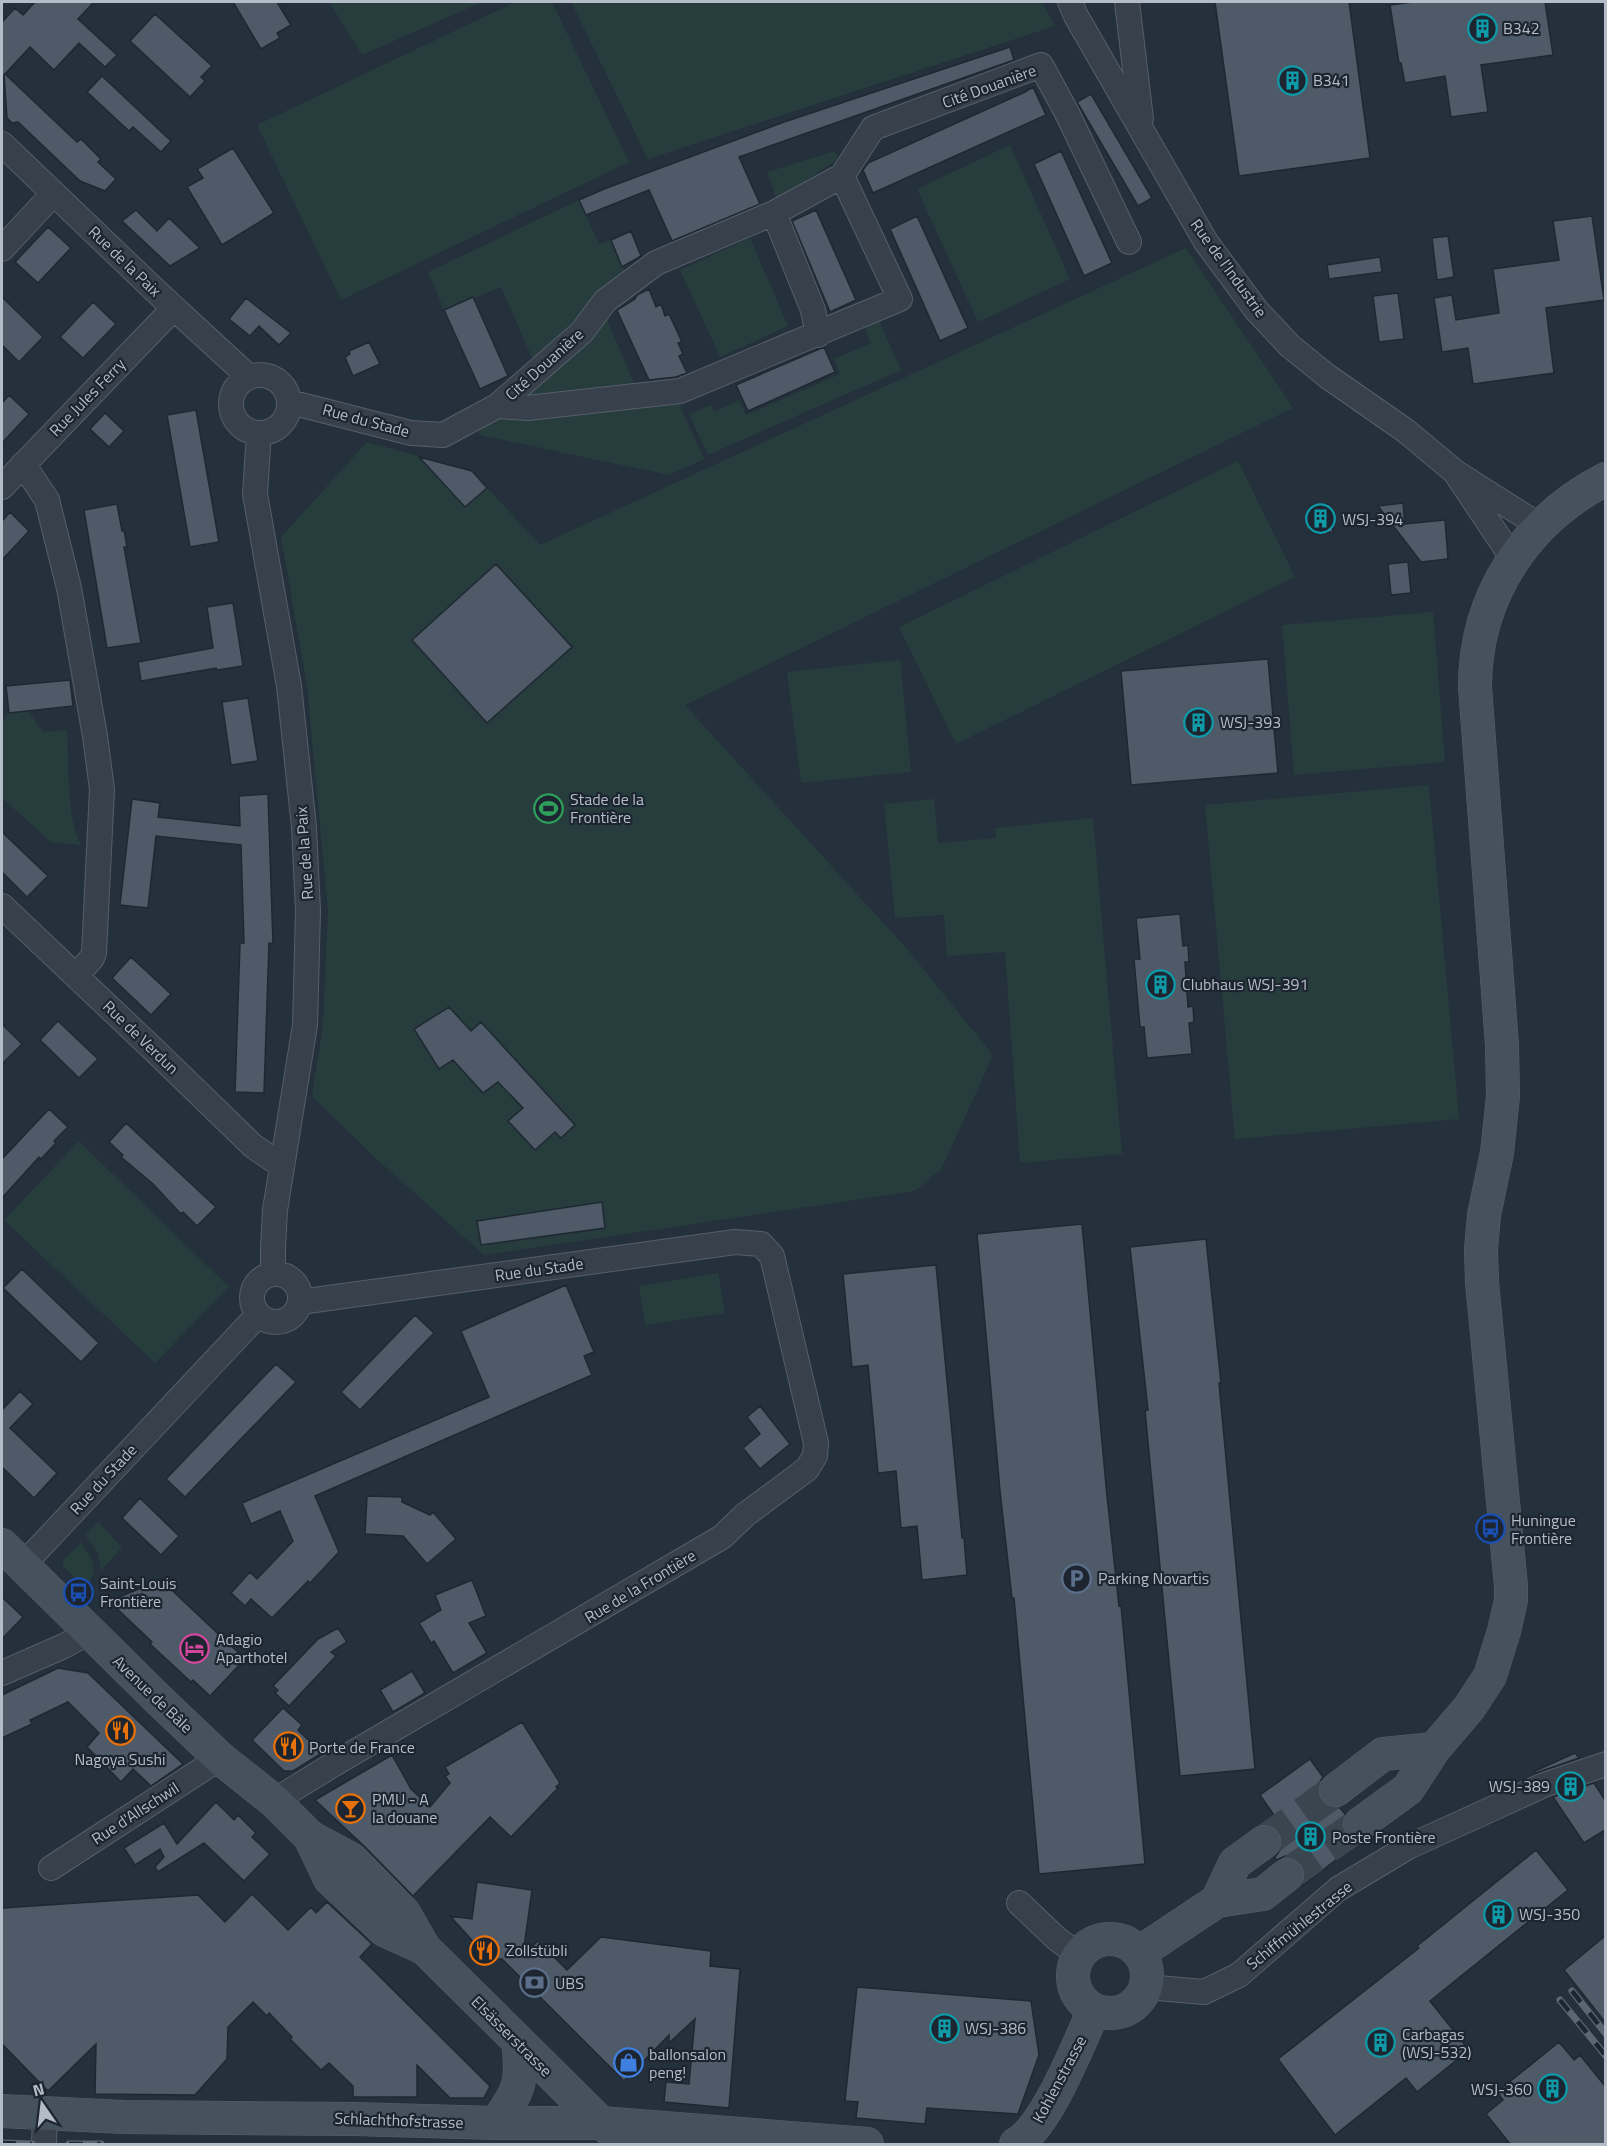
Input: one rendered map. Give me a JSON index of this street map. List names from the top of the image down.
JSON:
{
  "streets": {
    "main road": [
      "Avenue de Bâle",
      "Elsässerstrasse",
      "Kohlenstrasse",
      "Schlachthofstrasse"
    ],
    "street": [
      "Cité Douanière",
      "Rue de la Paix",
      "Rue de l'Industrie",
      "Rue Jules Ferry",
      "Rue du Stade",
      "Rue de Verdun",
      "Rue de la Frontière",
      "Rue d'Allschwil",
      "Schiffmühlestrasse"
    ]
  },
  "crossings": [
    ["Cité Douanière", "Rue du Stade"],
    ["Rue de la Paix", "Rue Jules Ferry"],
    ["Rue de la Paix", "Rue du Stade"],
    ["Rue de la Paix", "Rue de Verdun"],
    ["Rue du Stade", "Rue de la Frontière"],
    ["Rue du Stade", "Avenue de Bâle"],
    ["Rue de la Frontière", "Avenue de Bâle"],
    ["Avenue de Bâle", "Rue d'Allschwil"],
    ["Avenue de Bâle", "Elsässerstrasse"],
    ["Schiffmühlestrasse", "Kohlenstrasse"],
    ["Elsässerstrasse", "Schlachthofstrasse"]
  ],
  "places": {
    "building": [
      "B342",
      "B341",
      "WSJ-394",
      "WSJ-393",
      "Clubhaus WSJ-391",
      "WSJ-389",
      "Poste Frontière",
      "WSJ-350",
      "WSJ-386",
      "Carbagas (WSJ-532)",
      "WSJ-360"
    ],
    "sports": ["Stade de la Frontière"],
    "bus stop": ["Huningue Frontière", "Saint-Louis Frontière"],
    "parking": ["Parking Novartis"],
    "hotel": ["Adagio Aparthotel"],
    "restaurant": ["Nagoya Sushi", "Porte de France", "Zollstübli"],
    "bar": ["PMU - A la douane"],
    "bank": ["UBS"],
    "shop": ["ballonsalon peng!"]
  },
  "north": "top"
}
